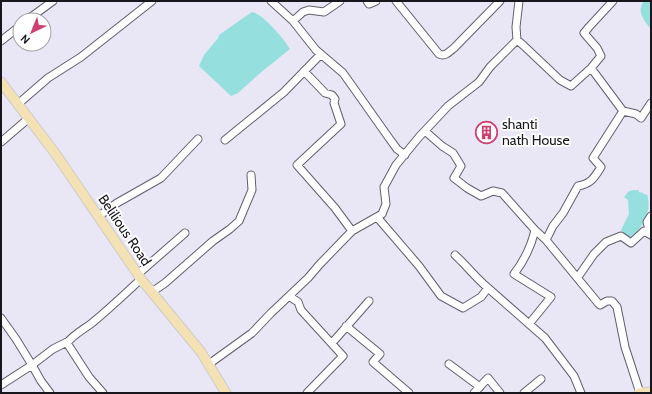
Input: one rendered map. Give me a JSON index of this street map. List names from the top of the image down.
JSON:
{
  "streets": {
    "main road": ["Belilious Road"]
  },
  "places": {
    "building": ["shanti nath House"]
  },
  "north": "bottom left"
}
